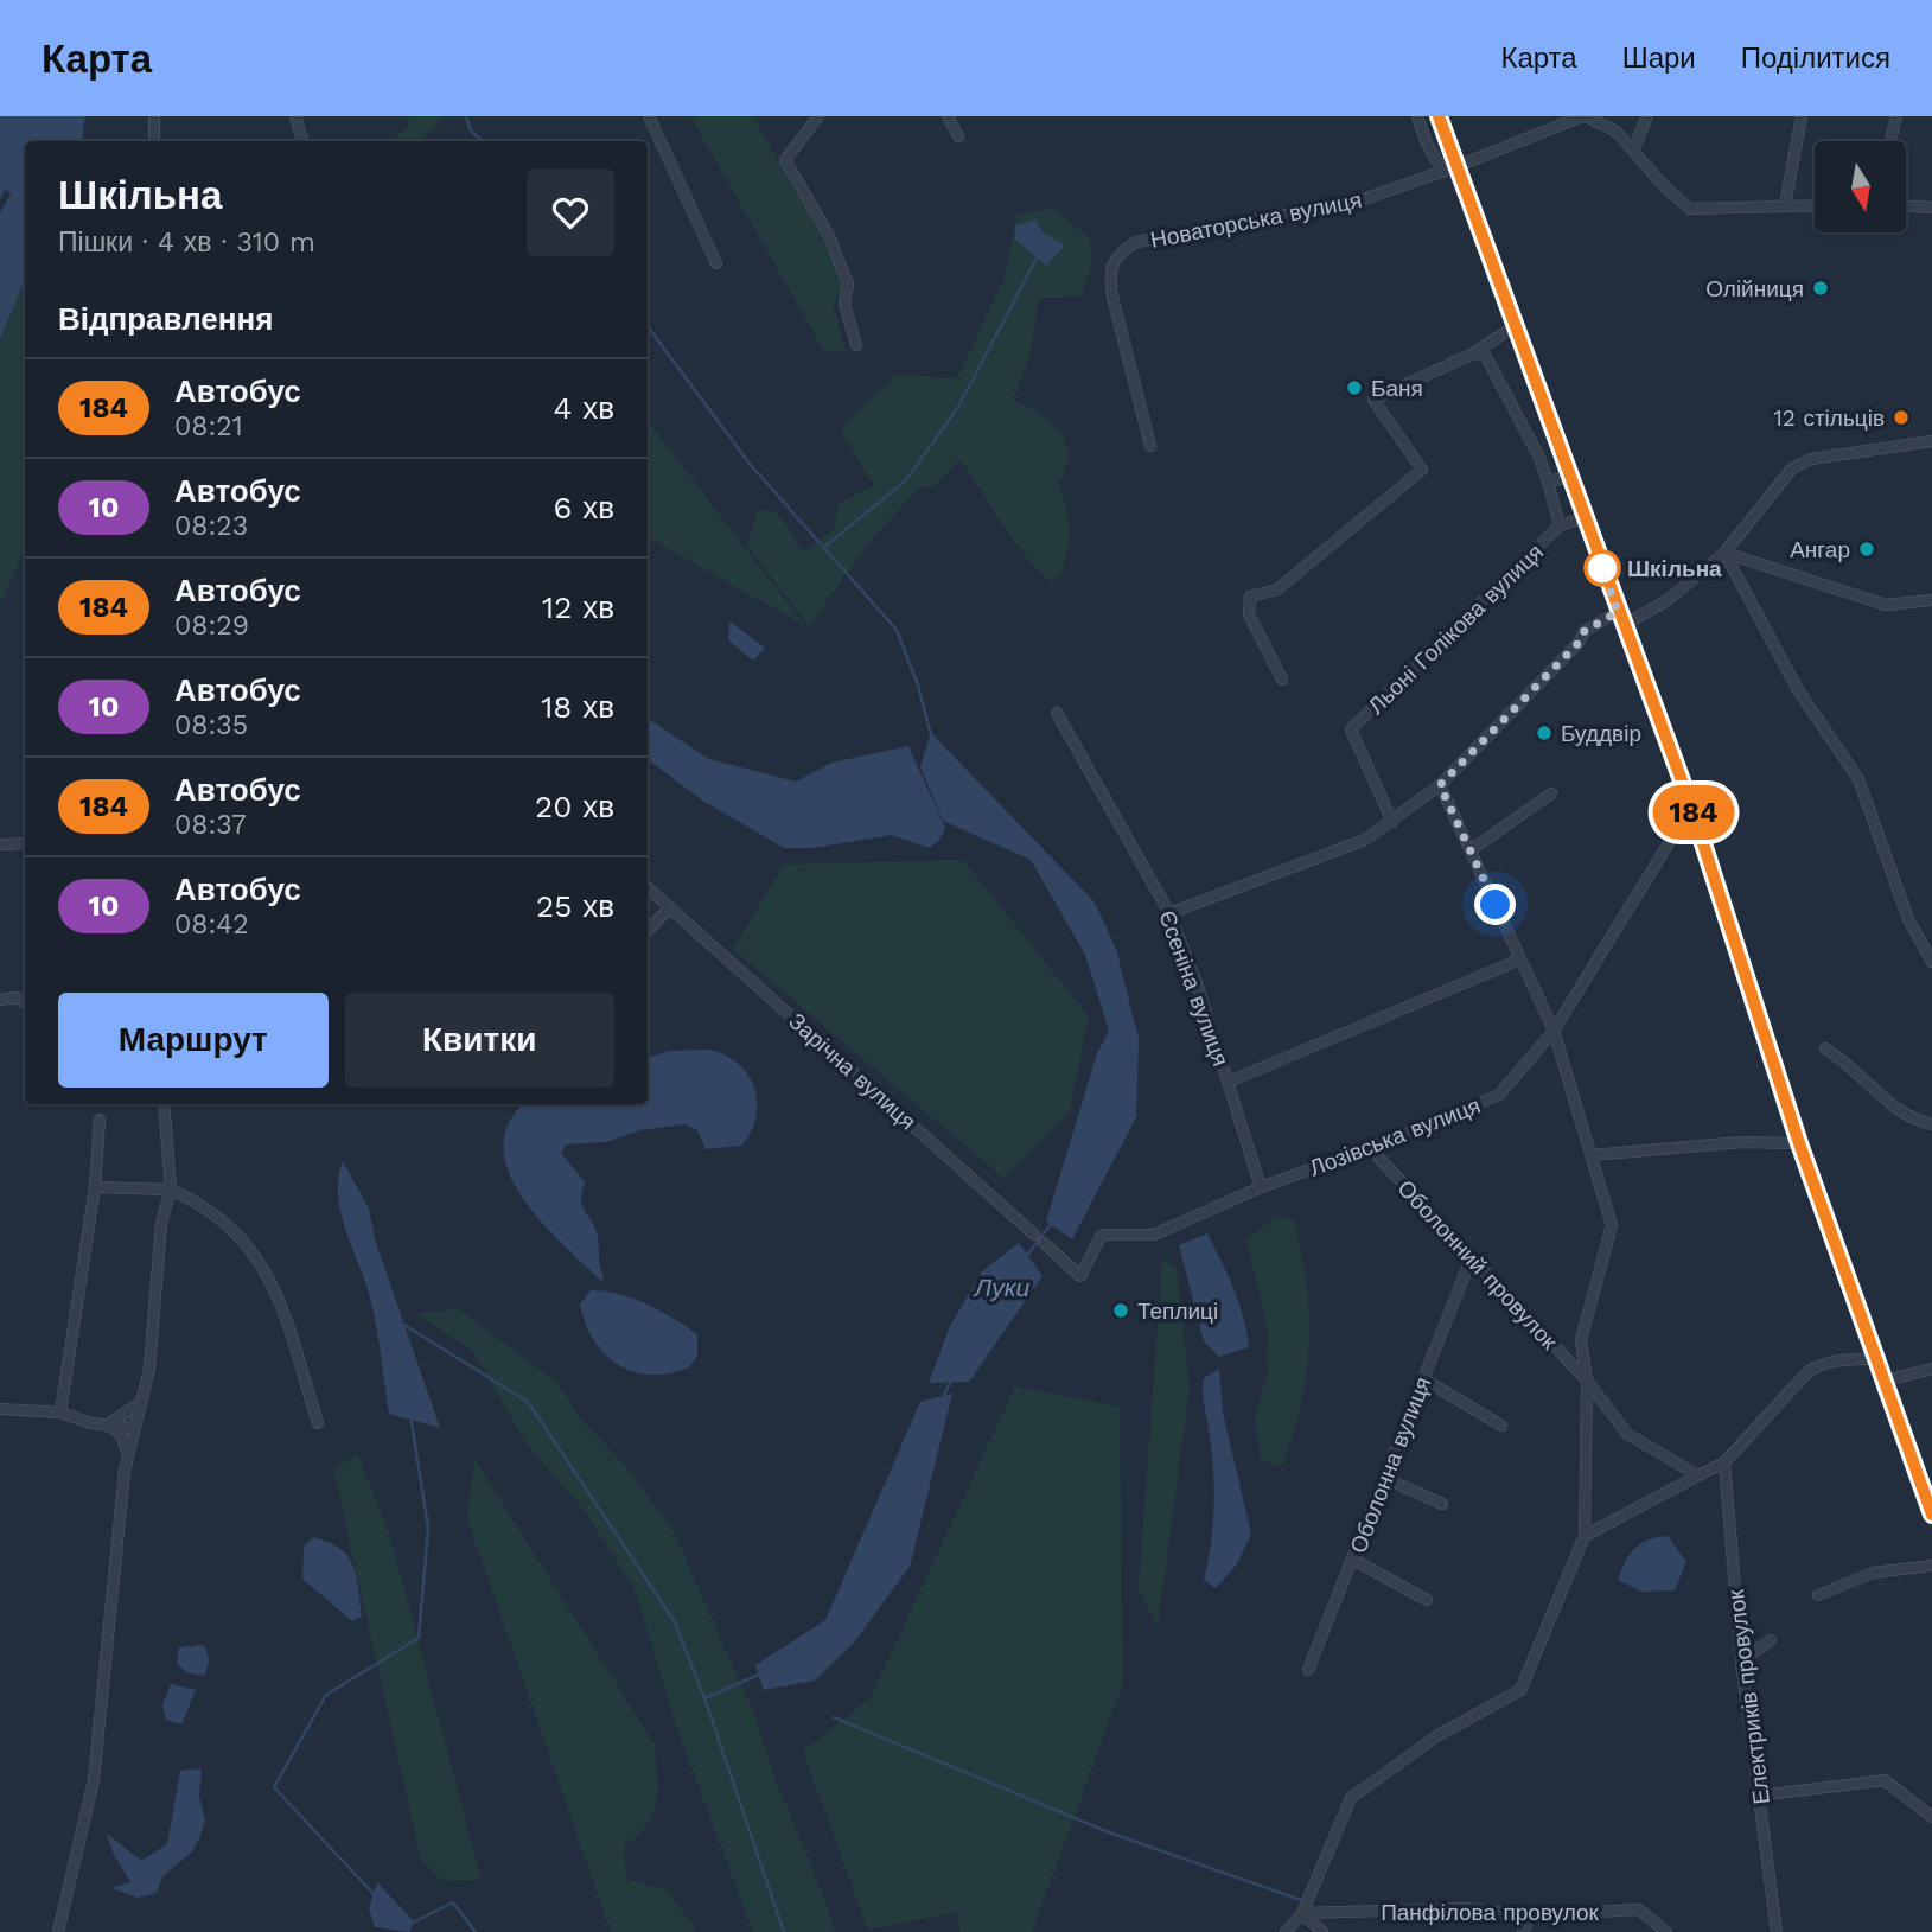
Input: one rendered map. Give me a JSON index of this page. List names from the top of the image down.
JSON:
{
  "streets": {
    "street": [
      "Новаторська вулиця",
      "Льоні Голікова вулиця",
      "Єсеніна вулиця",
      "Зарічна вулиця",
      "Лозівська вулиця",
      "Оболонний провулок",
      "Оболонна вулиця",
      "Електриків провулок",
      "Панфілова провулок"
    ]
  },
  "crossings": [
    ["Єсеніна вулиця", "Лозівська вулиця"],
    ["Зарічна вулиця", "Лозівська вулиця"],
    ["Лозівська вулиця", "Оболонний провулок"],
    ["Оболонний провулок", "Оболонна вулиця"]
  ],
  "water": ["Луки"],
  "places": [
    "Олійниця",
    "Баня",
    "12 стільців",
    "Ангар",
    "Шкільна",
    "Буддвір",
    "Теплиці"
  ],
  "lines": ["bus line 184"],
  "north": "bottom",
  "page": {
    "header": "Карта",
    "nav": ["Карта", "Шари", "Поділитися"],
    "on_map": "184",
    "heading": [
      ["Шкільна", "Пішки · 4 хв · 310 m"],
      "Відправлення"
    ],
    "list": [
      {
        "mark": "184",
        "name": "Автобус",
        "note": "08:21",
        "value": "4 хв"
      },
      {
        "mark": "10",
        "name": "Автобус",
        "note": "08:23",
        "value": "6 хв"
      },
      {
        "mark": "184",
        "name": "Автобус",
        "note": "08:29",
        "value": "12 хв"
      },
      {
        "mark": "10",
        "name": "Автобус",
        "note": "08:35",
        "value": "18 хв"
      },
      {
        "mark": "184",
        "name": "Автобус",
        "note": "08:37",
        "value": "20 хв"
      },
      {
        "mark": "10",
        "name": "Автобус",
        "note": "08:42",
        "value": "25 хв"
      }
    ],
    "buttons": ["Маршрут", "Квитки"]
  }
}
